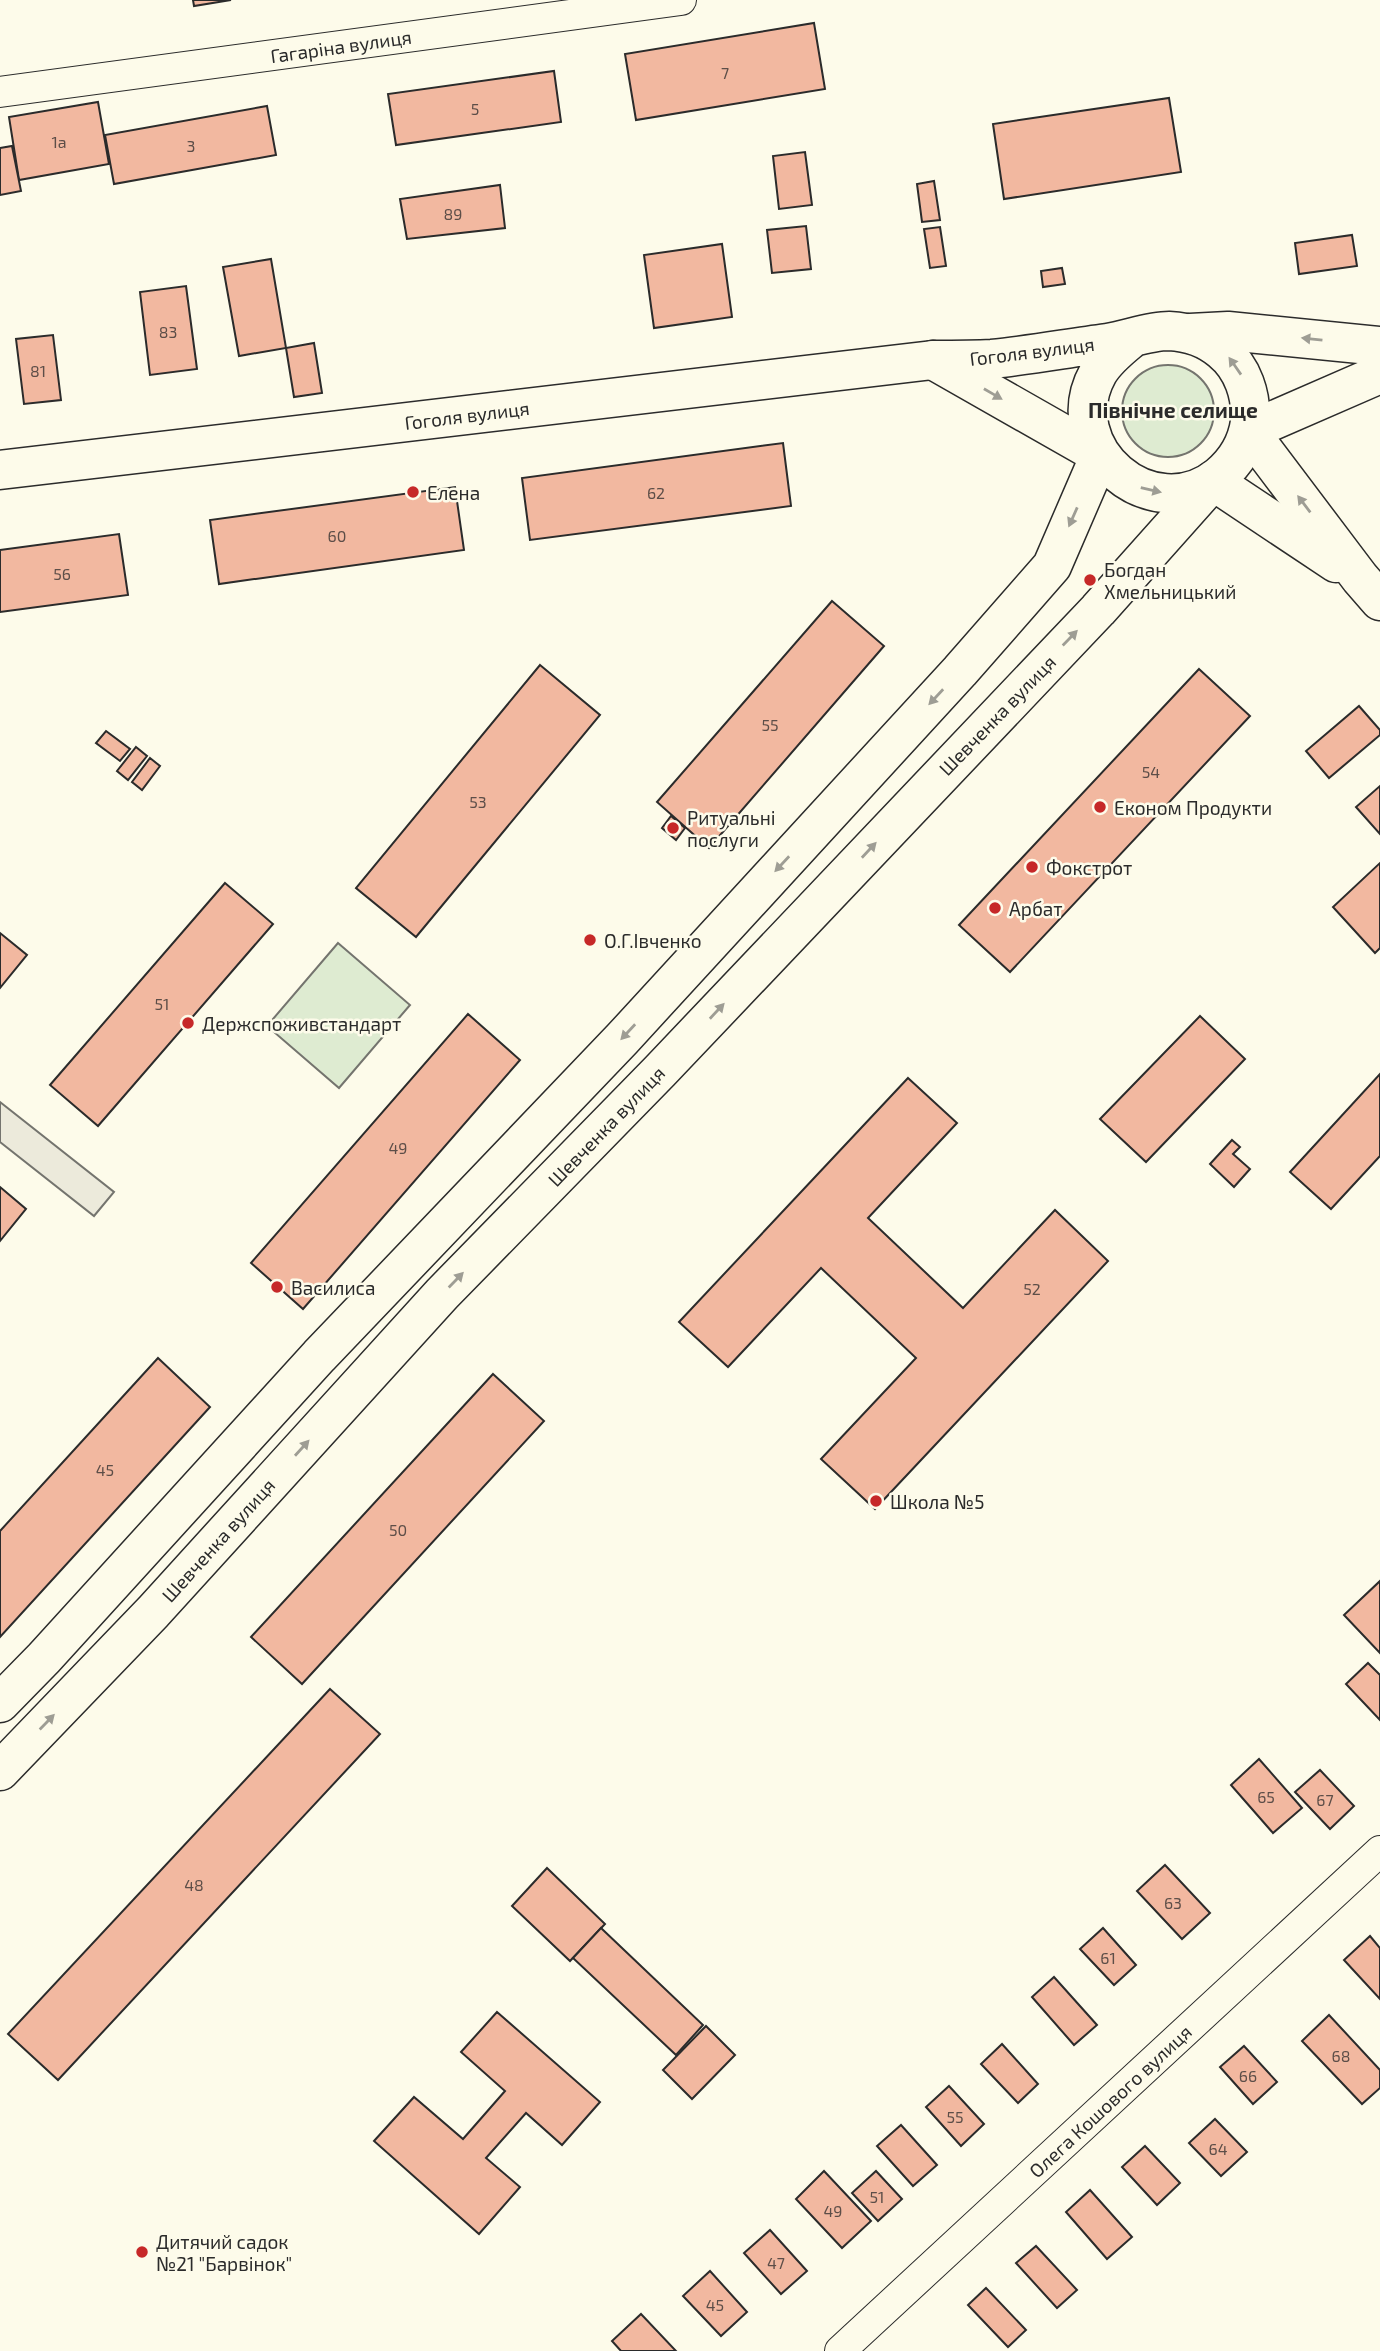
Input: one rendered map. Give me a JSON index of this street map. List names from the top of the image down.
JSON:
{
  "streets": {
    "street": [
      "Гагаріна вулиця",
      "Гоголя вулиця",
      "Шевченка вулиця",
      "Олега Кошового вулиця"
    ]
  },
  "crossings": [
    ["Гоголя вулиця", "Шевченка вулиця"]
  ],
  "districts": ["Північне селище"],
  "places": [
    "Елена",
    "Богдан Хмельницький",
    "Економ Продукти",
    "Ритуальні послуги",
    "Фокстрот",
    "Арбат",
    "О.Г.Івченко",
    "Держспоживстандарт",
    "Василиса",
    "Школа №5",
    "Дитячий садок №21 \"Барвінок\""
  ],
  "house_numbers": [
    "7",
    "5",
    "1а",
    "3",
    "89",
    "83",
    "81",
    "62",
    "60",
    "56",
    "55",
    "54",
    "53",
    "51",
    "49",
    "52",
    "45",
    "50",
    "65",
    "67",
    "48",
    "63",
    "61",
    "68",
    "66",
    "55",
    "64",
    "51",
    "49",
    "47",
    "45"
  ]
}
